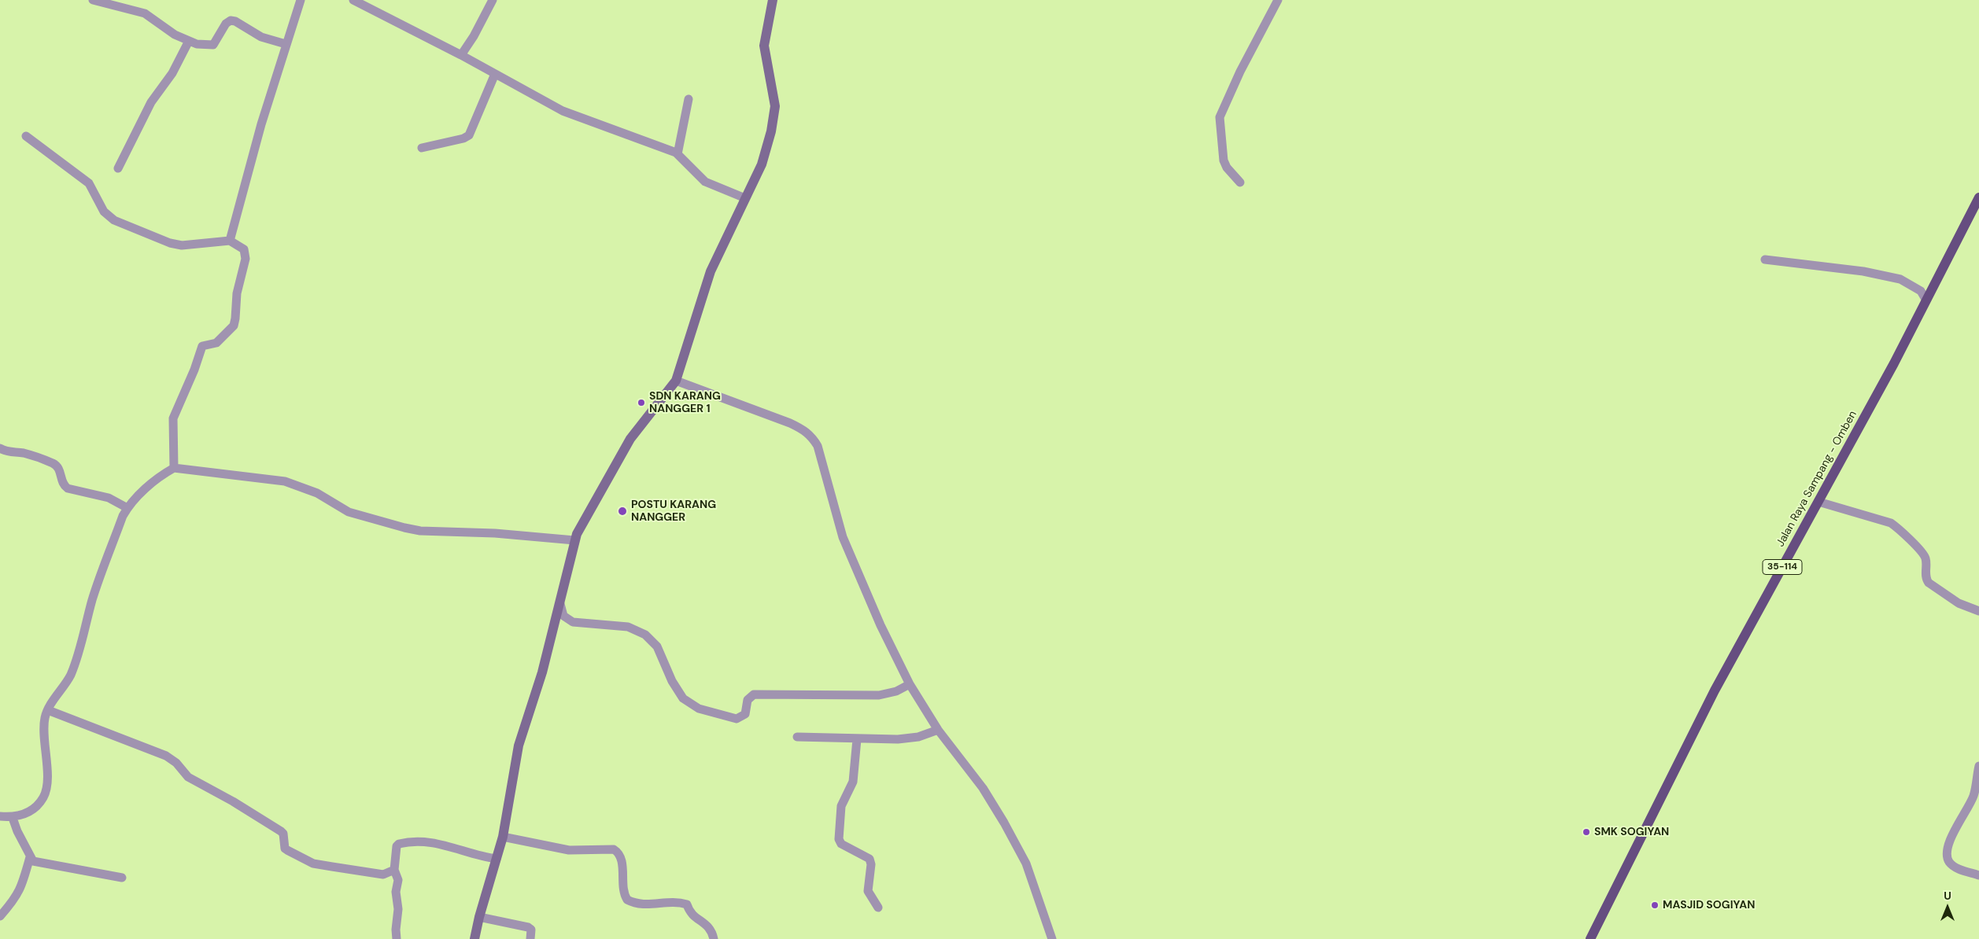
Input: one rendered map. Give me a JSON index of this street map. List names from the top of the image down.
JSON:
{
  "streets": {
    "main road": ["Jalan Raya Sampang - Omben", "35-114"]
  },
  "places": [
    "SDN KARANG NANGGER 1",
    "POSTU KARANG NANGGER",
    "SMK SOGIYAN",
    "MASJID SOGIYAN"
  ],
  "north": "top"
}
